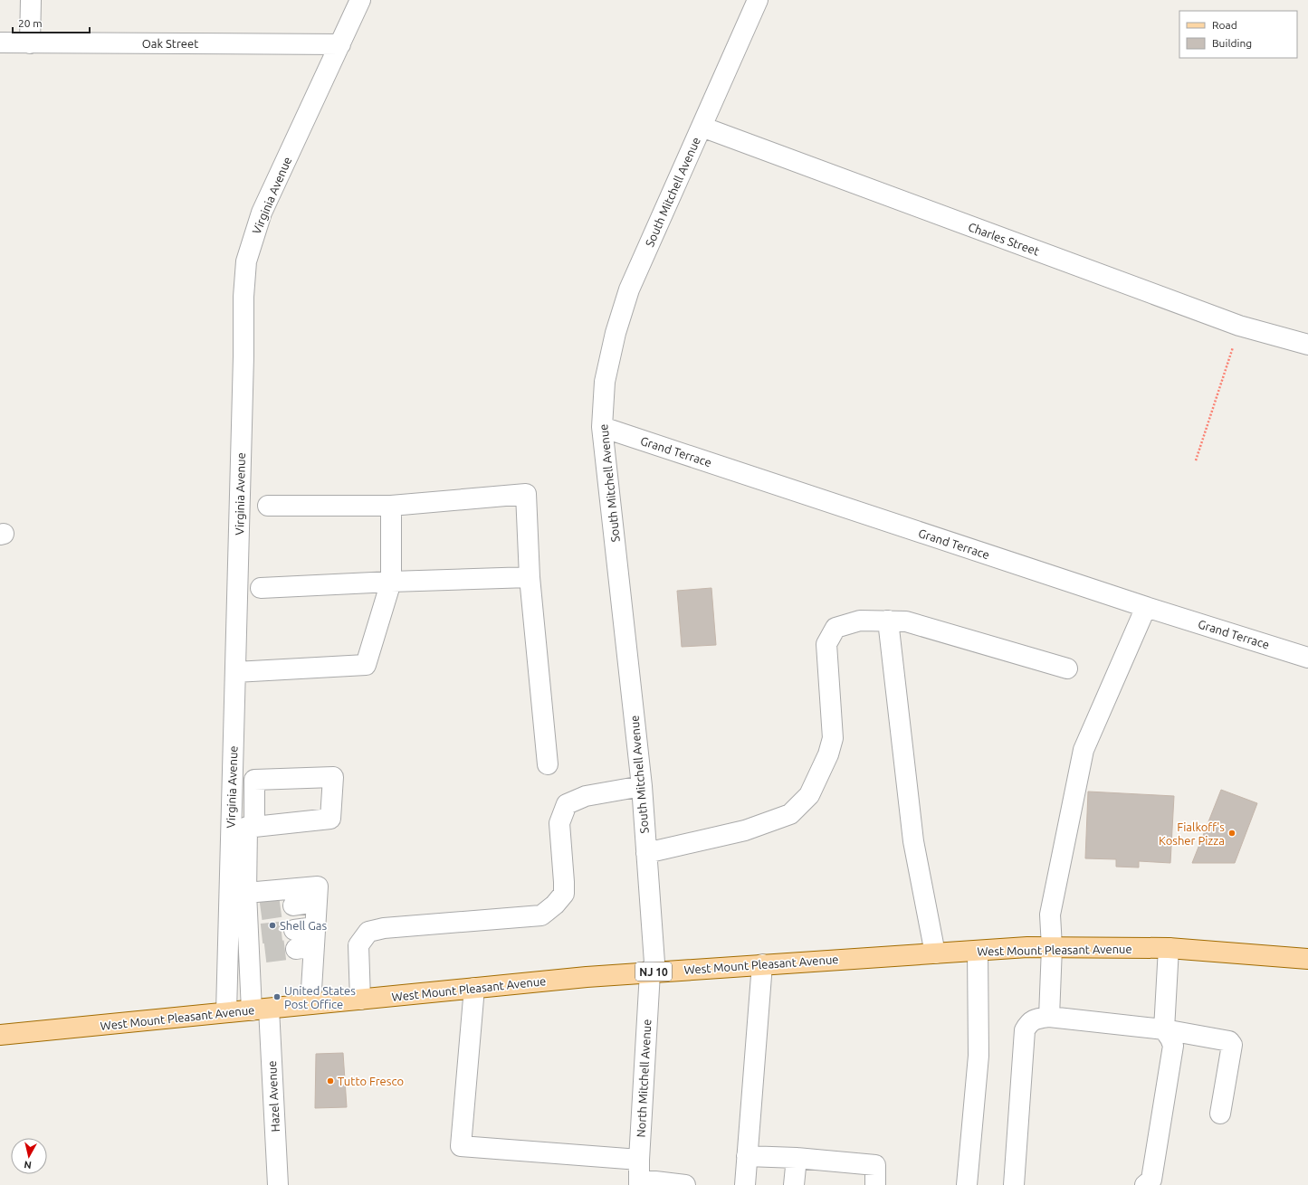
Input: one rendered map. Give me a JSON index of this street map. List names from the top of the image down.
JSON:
{
  "streets": {
    "main road": ["West Mount Pleasant Avenue", "NJ 10"],
    "street": [
      "Oak Street",
      "South Mitchell Avenue",
      "Virginia Avenue",
      "Charles Street",
      "Grand Terrace",
      "North Mitchell Avenue",
      "Hazel Avenue"
    ]
  },
  "crossings": [
    ["Oak Street", "Virginia Avenue"],
    ["South Mitchell Avenue", "Charles Street"],
    ["South Mitchell Avenue", "Grand Terrace"],
    ["South Mitchell Avenue", "West Mount Pleasant Avenue"],
    ["South Mitchell Avenue", "North Mitchell Avenue"],
    ["Virginia Avenue", "West Mount Pleasant Avenue"],
    ["Virginia Avenue", "Hazel Avenue"],
    ["West Mount Pleasant Avenue", "North Mitchell Avenue"],
    ["West Mount Pleasant Avenue", "Hazel Avenue"]
  ],
  "places": [
    "Fialkoff's Kosher Pizza",
    "Shell Gas",
    "United States Post Office",
    "Tutto Fresco"
  ],
  "legend": ["Road", "Building"],
  "scale_bar": "20 m",
  "north": "bottom"
}
